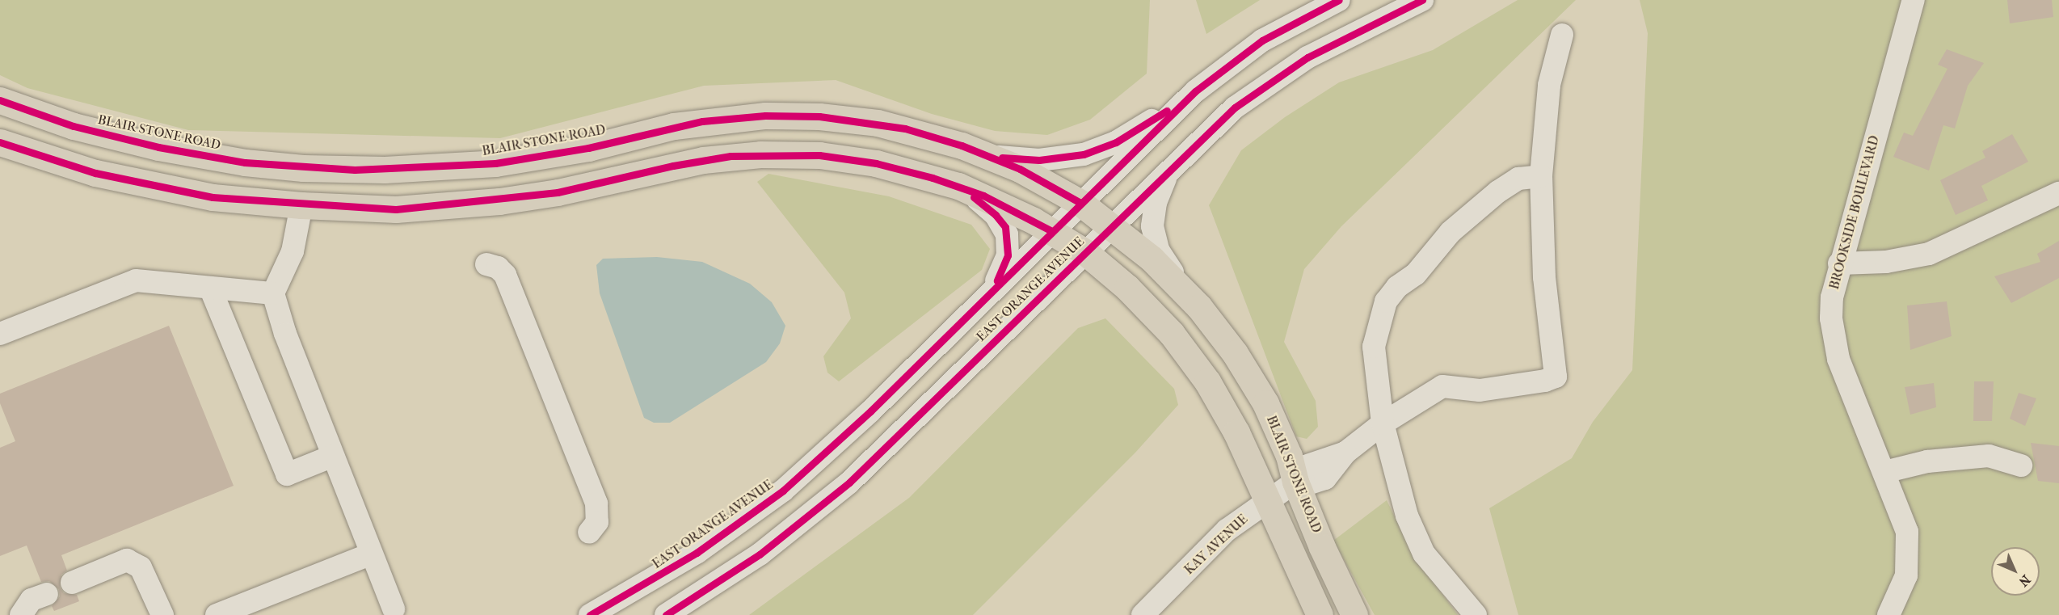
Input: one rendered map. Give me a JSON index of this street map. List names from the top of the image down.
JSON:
{
  "streets": {
    "main road": ["BLAIR STONE ROAD"],
    "street": ["BROOKSIDE BOULEVARD", "EAST ORANGE AVENUE", "KAY AVENUE"]
  },
  "crossings": [
    ["BLAIR STONE ROAD", "EAST ORANGE AVENUE"],
    ["BLAIR STONE ROAD", "KAY AVENUE"]
  ],
  "north": "bottom right"
}
